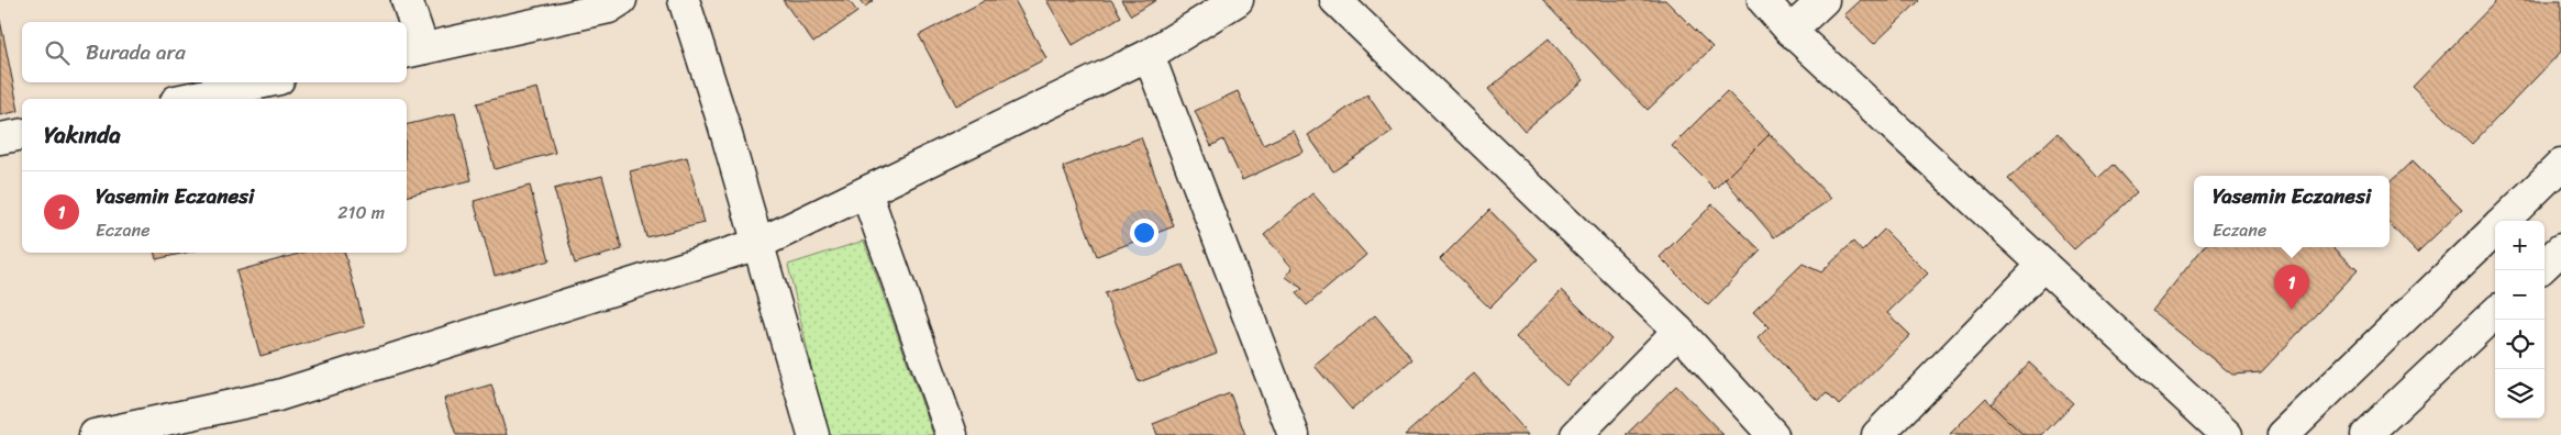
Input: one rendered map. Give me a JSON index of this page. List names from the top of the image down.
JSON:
{
  "page": {
    "search": "Burada ara",
    "heading": "Yakında",
    "list": [
      {
        "mark": "1",
        "name": "Yasemin Eczanesi",
        "note": "Eczane",
        "value": "210 m"
      }
    ],
    "popup": ["Yasemin Eczanesi", "Eczane"],
    "map_buttons": ["+", "−"],
    "pins": "1"
  }
}
